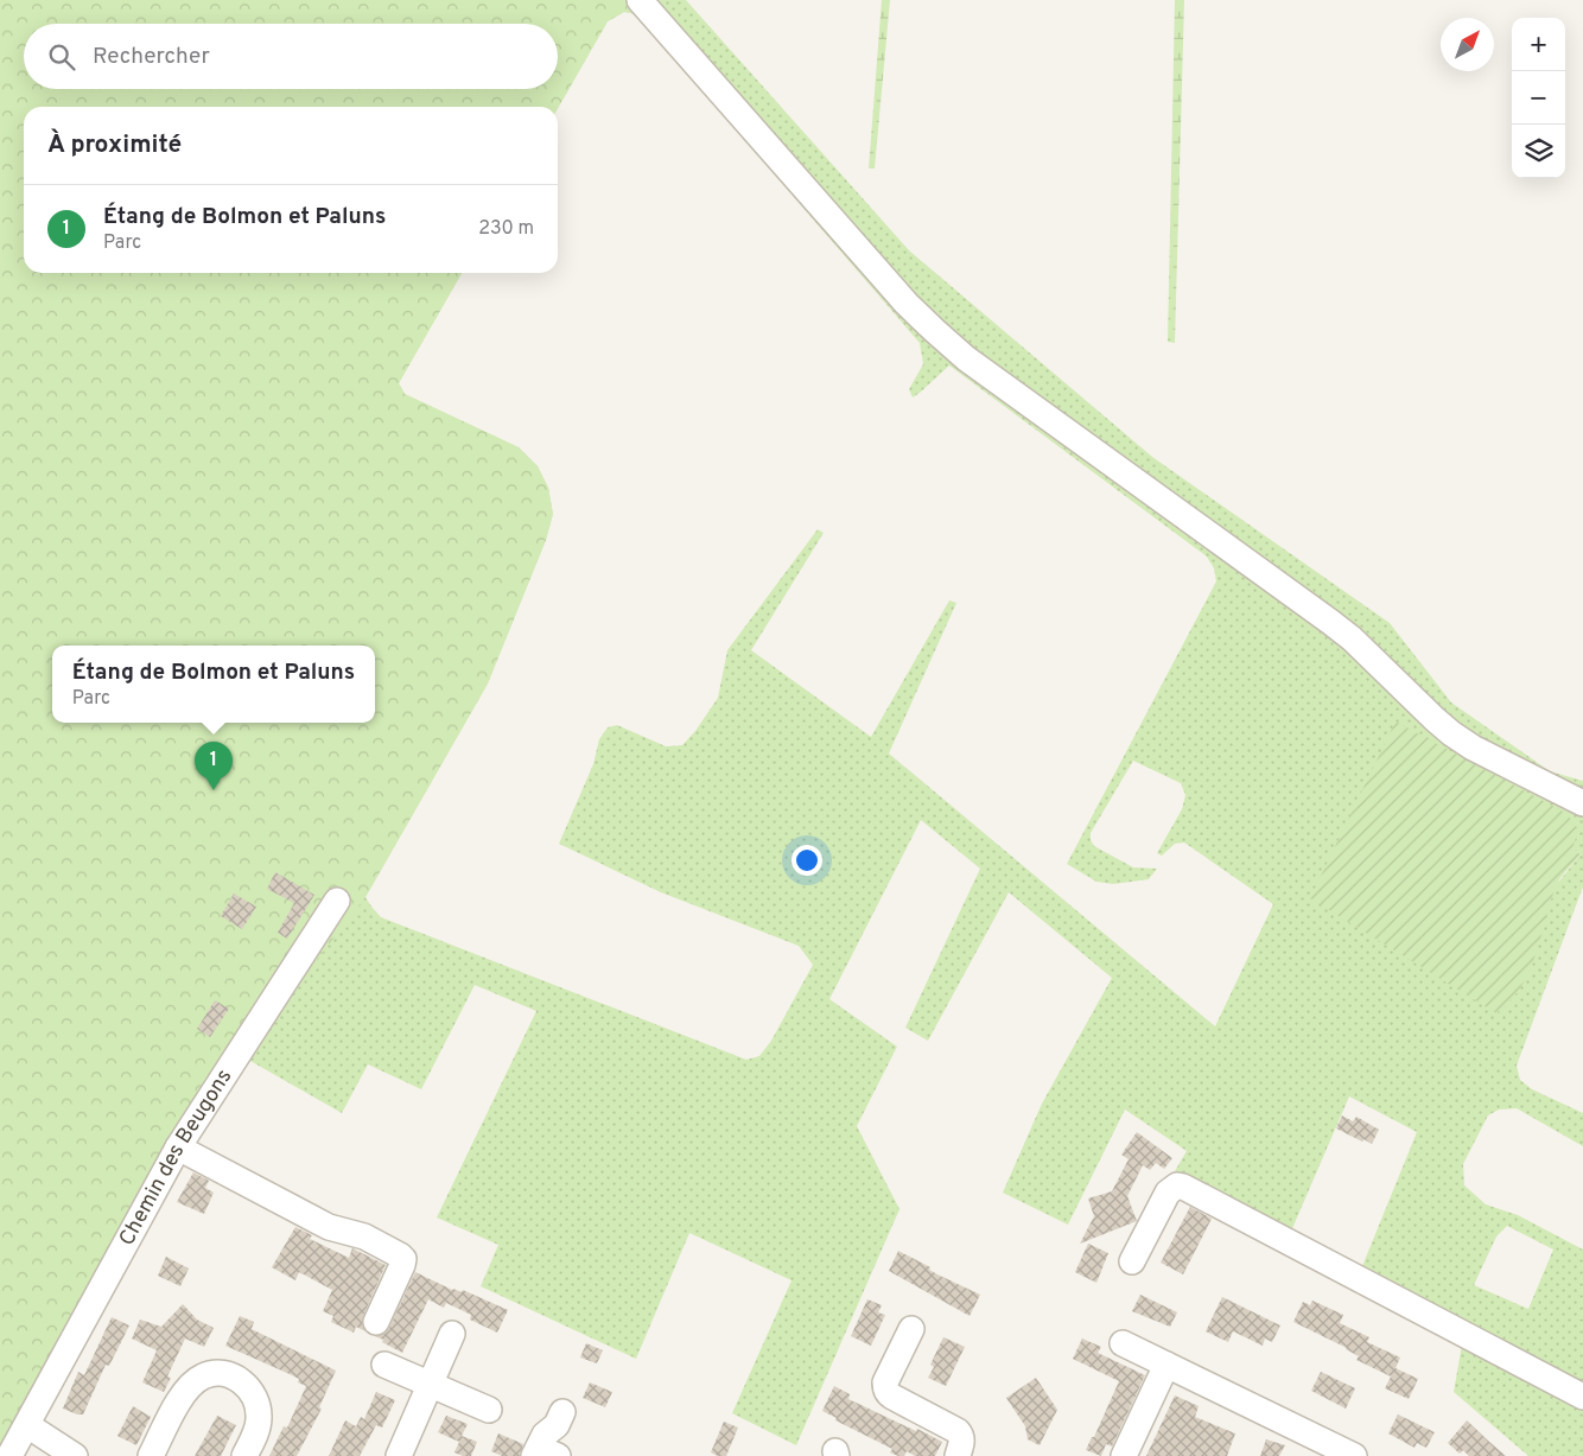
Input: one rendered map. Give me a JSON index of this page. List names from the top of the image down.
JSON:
{
  "streets": {
    "street": ["Chemin des Beugons"]
  },
  "north": "top right",
  "page": {
    "map_buttons": ["+", "−"],
    "search": "Rechercher",
    "heading": "À proximité",
    "list": [
      {
        "mark": "1",
        "name": "Étang de Bolmon et Paluns",
        "note": "Parc",
        "value": "230 m"
      }
    ],
    "popup": ["Étang de Bolmon et Paluns", "Parc"],
    "pins": "1"
  }
}
